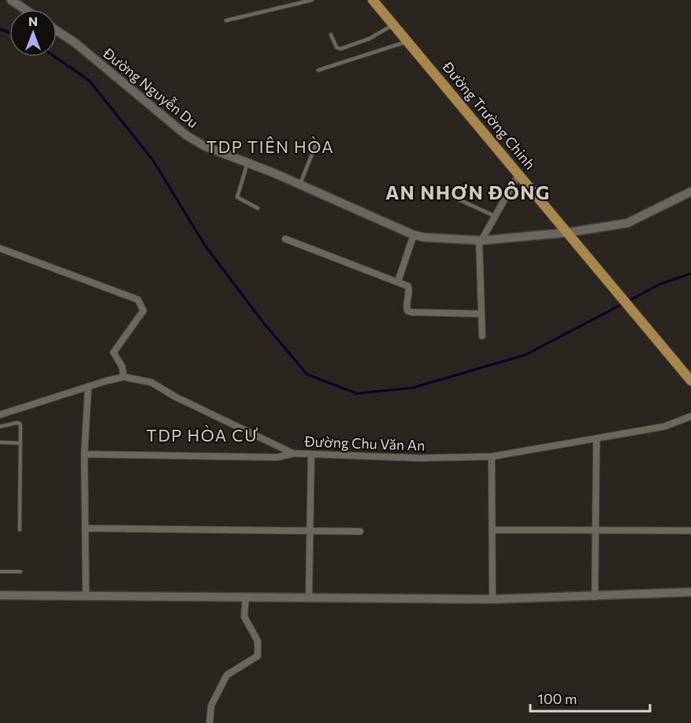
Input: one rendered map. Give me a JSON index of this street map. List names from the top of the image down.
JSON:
{
  "streets": {
    "main road": ["Đường Trường Chinh"],
    "street": ["Đường Nguyễn Du", "Đường Chu Văn An"]
  },
  "crossings": [
    ["Đường Nguyễn Du", "Đường Trường Chinh"]
  ],
  "districts": ["TDP TIÊN HÒA", "AN NHƠN ĐÔNG", "TDP HÒA CƯ"],
  "scale_bar": "100 m",
  "north": "top"
}
